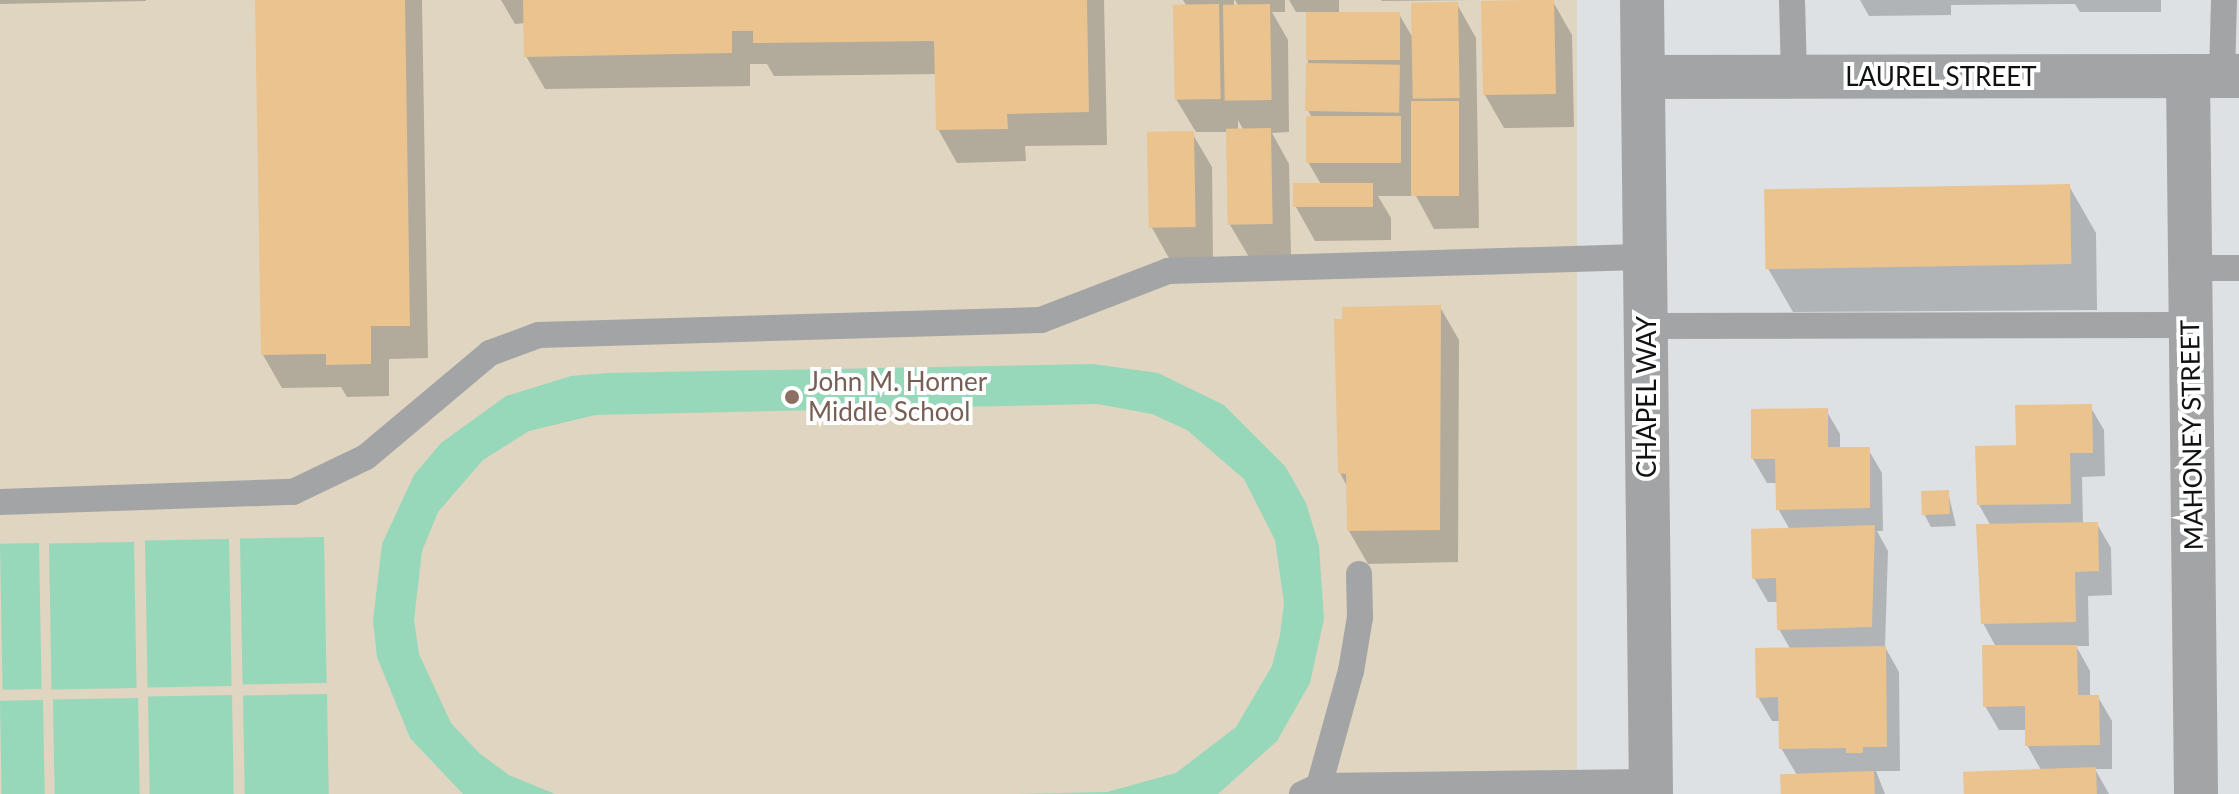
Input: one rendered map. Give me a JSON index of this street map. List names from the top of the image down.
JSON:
{
  "streets": {
    "street": ["LAUREL STREET", "CHAPEL WAY", "MAHONEY STREET"]
  },
  "crossings": [
    ["LAUREL STREET", "CHAPEL WAY"],
    ["LAUREL STREET", "MAHONEY STREET"]
  ],
  "places": ["John M. Horner Middle School"]
}
